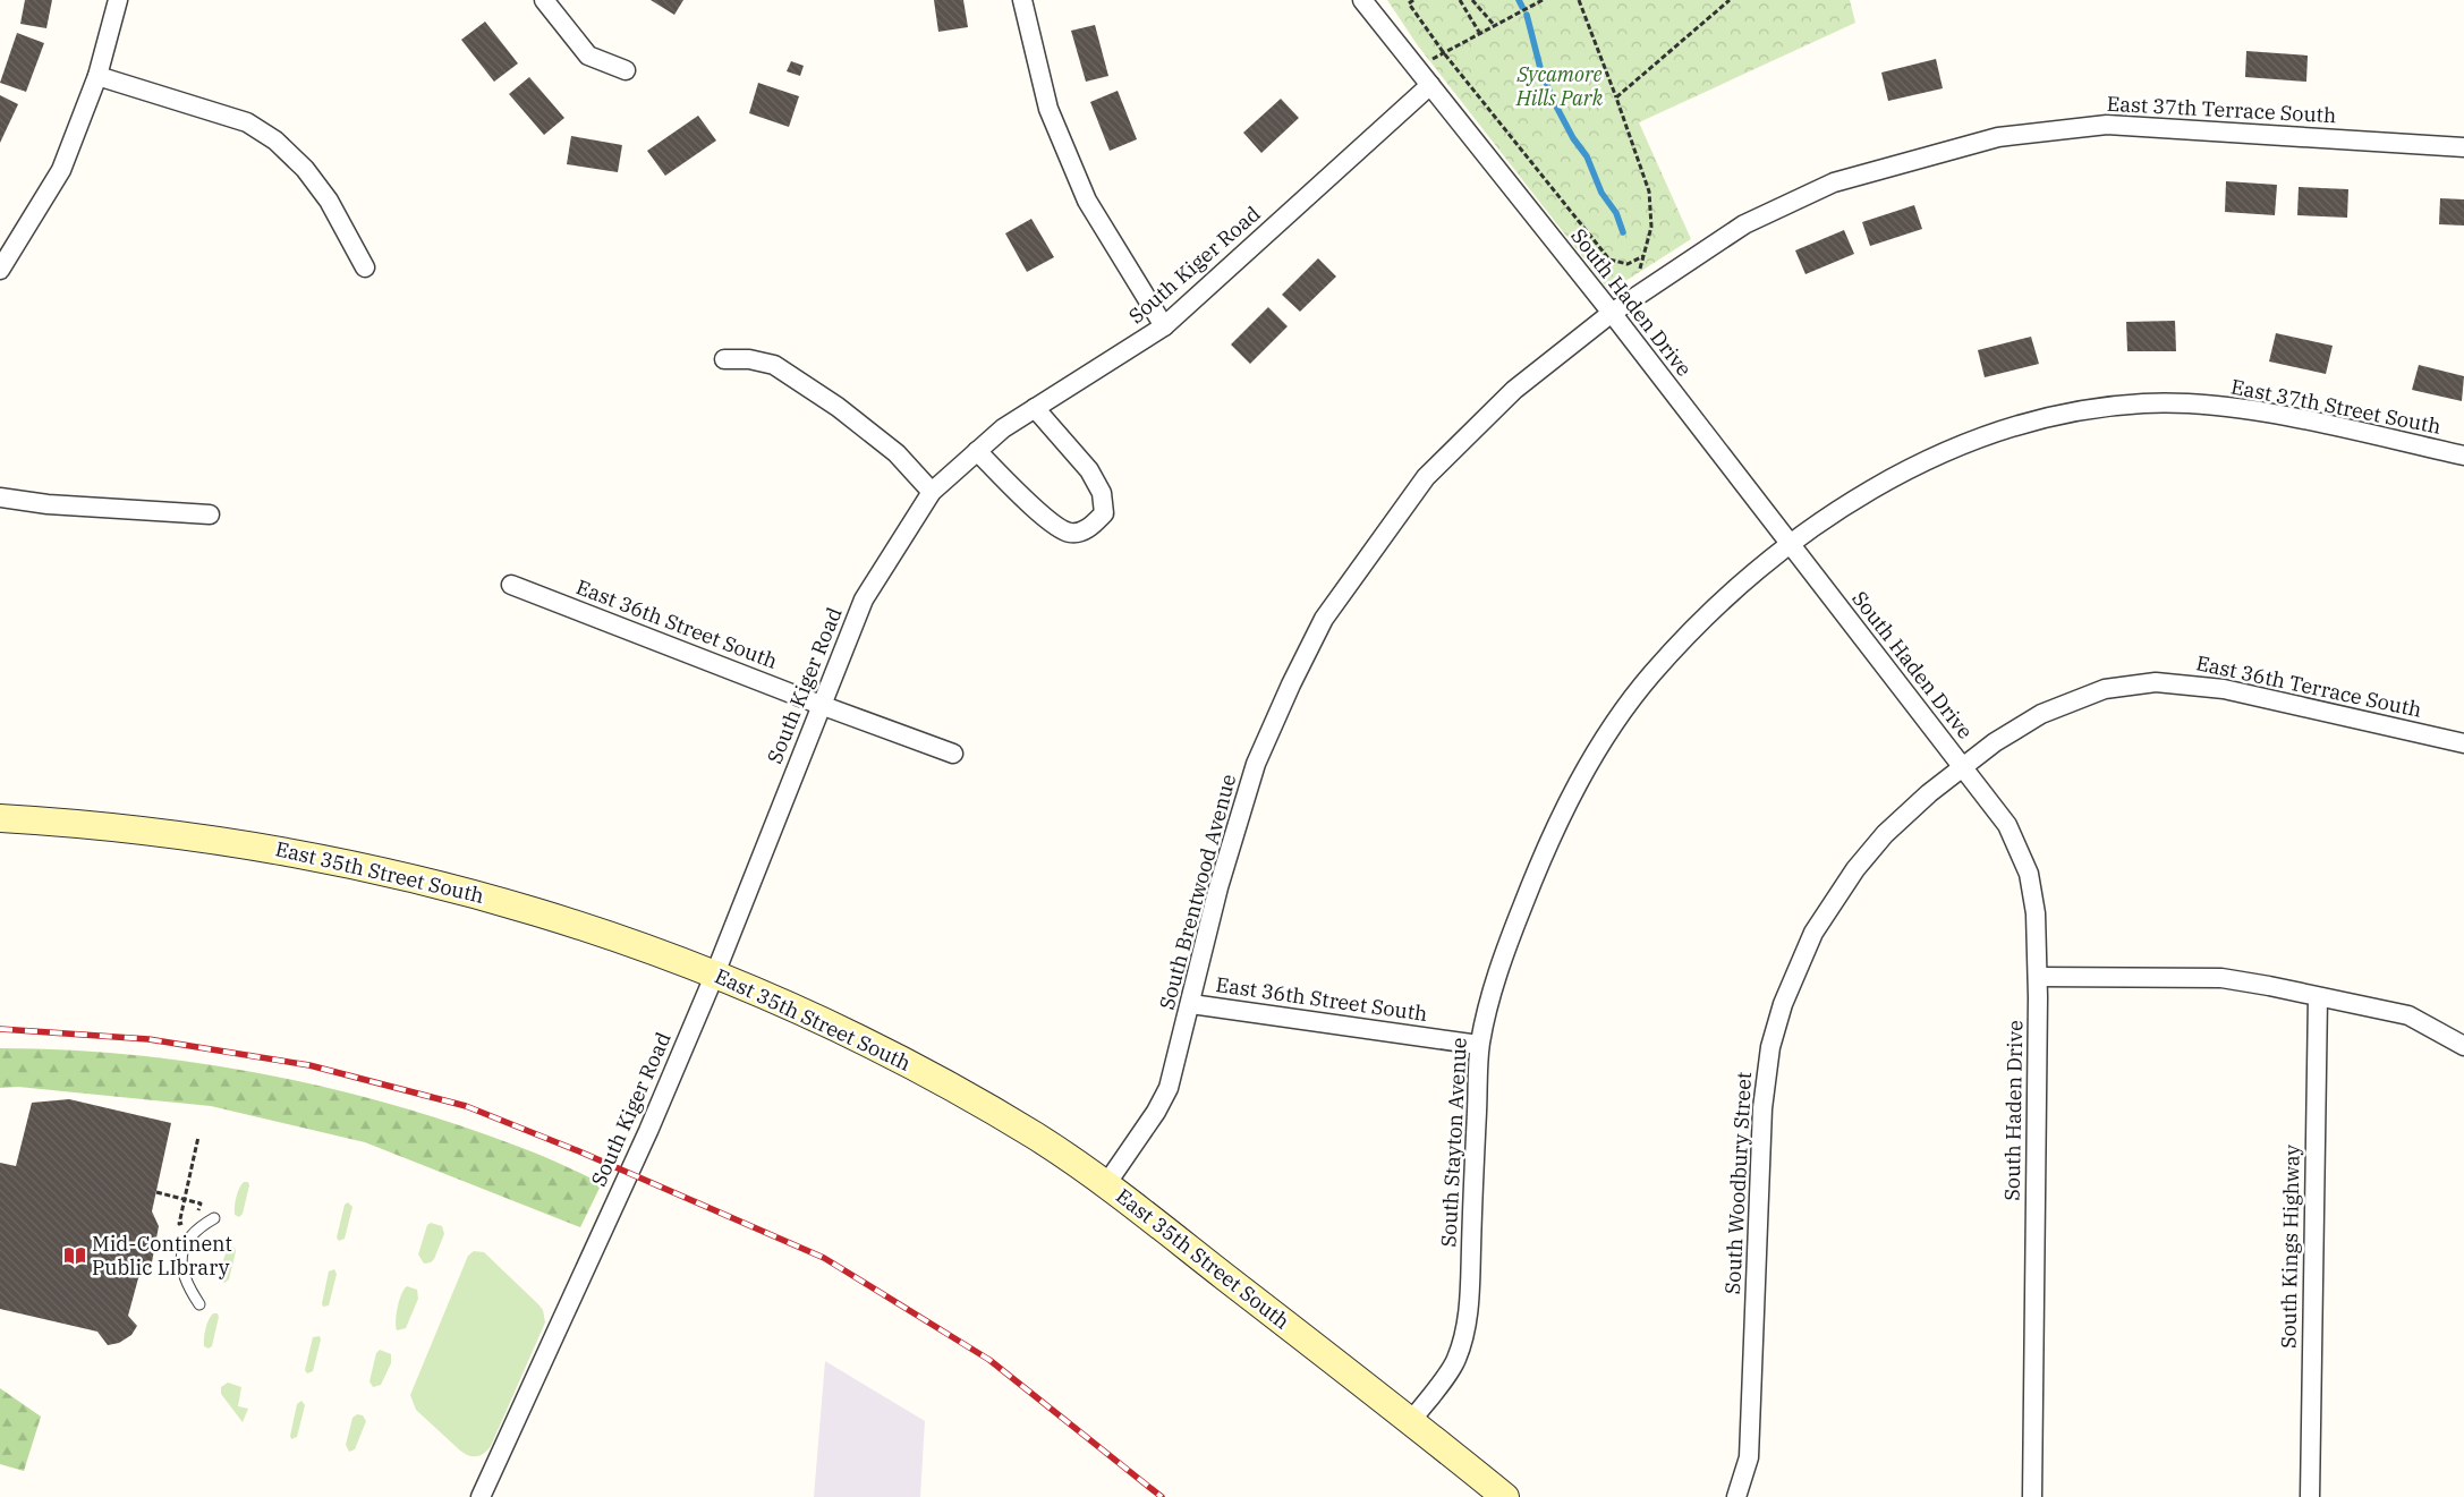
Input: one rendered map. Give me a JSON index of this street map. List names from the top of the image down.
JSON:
{
  "streets": {
    "main road": ["East 35th Street South"],
    "street": [
      "East 37th Terrace South",
      "South Kiger Road",
      "South Haden Drive",
      "East 37th Street South",
      "East 36th Street South",
      "East 36th Terrace South",
      "South Brentwood Avenue",
      "South Stayton Avenue",
      "South Woodbury Street",
      "South Kings Highway"
    ]
  },
  "crossings": [
    ["East 37th Terrace South", "South Haden Drive"],
    ["East 37th Terrace South", "South Brentwood Avenue"],
    ["South Kiger Road", "South Haden Drive"],
    ["South Kiger Road", "East 36th Street South"],
    ["South Kiger Road", "East 35th Street South"],
    ["South Haden Drive", "East 37th Street South"],
    ["South Haden Drive", "East 36th Terrace South"],
    ["South Haden Drive", "South Brentwood Avenue"],
    ["South Haden Drive", "South Stayton Avenue"],
    ["South Haden Drive", "South Woodbury Street"],
    ["East 37th Street South", "South Stayton Avenue"],
    ["East 36th Street South", "South Brentwood Avenue"],
    ["East 36th Street South", "South Stayton Avenue"],
    ["East 36th Terrace South", "South Woodbury Street"],
    ["East 35th Street South", "South Brentwood Avenue"],
    ["East 35th Street South", "South Stayton Avenue"]
  ],
  "parks": ["Sycamore Hills Park"],
  "places": {
    "library": ["Mid-Continent Public LIbrary"]
  }
}
